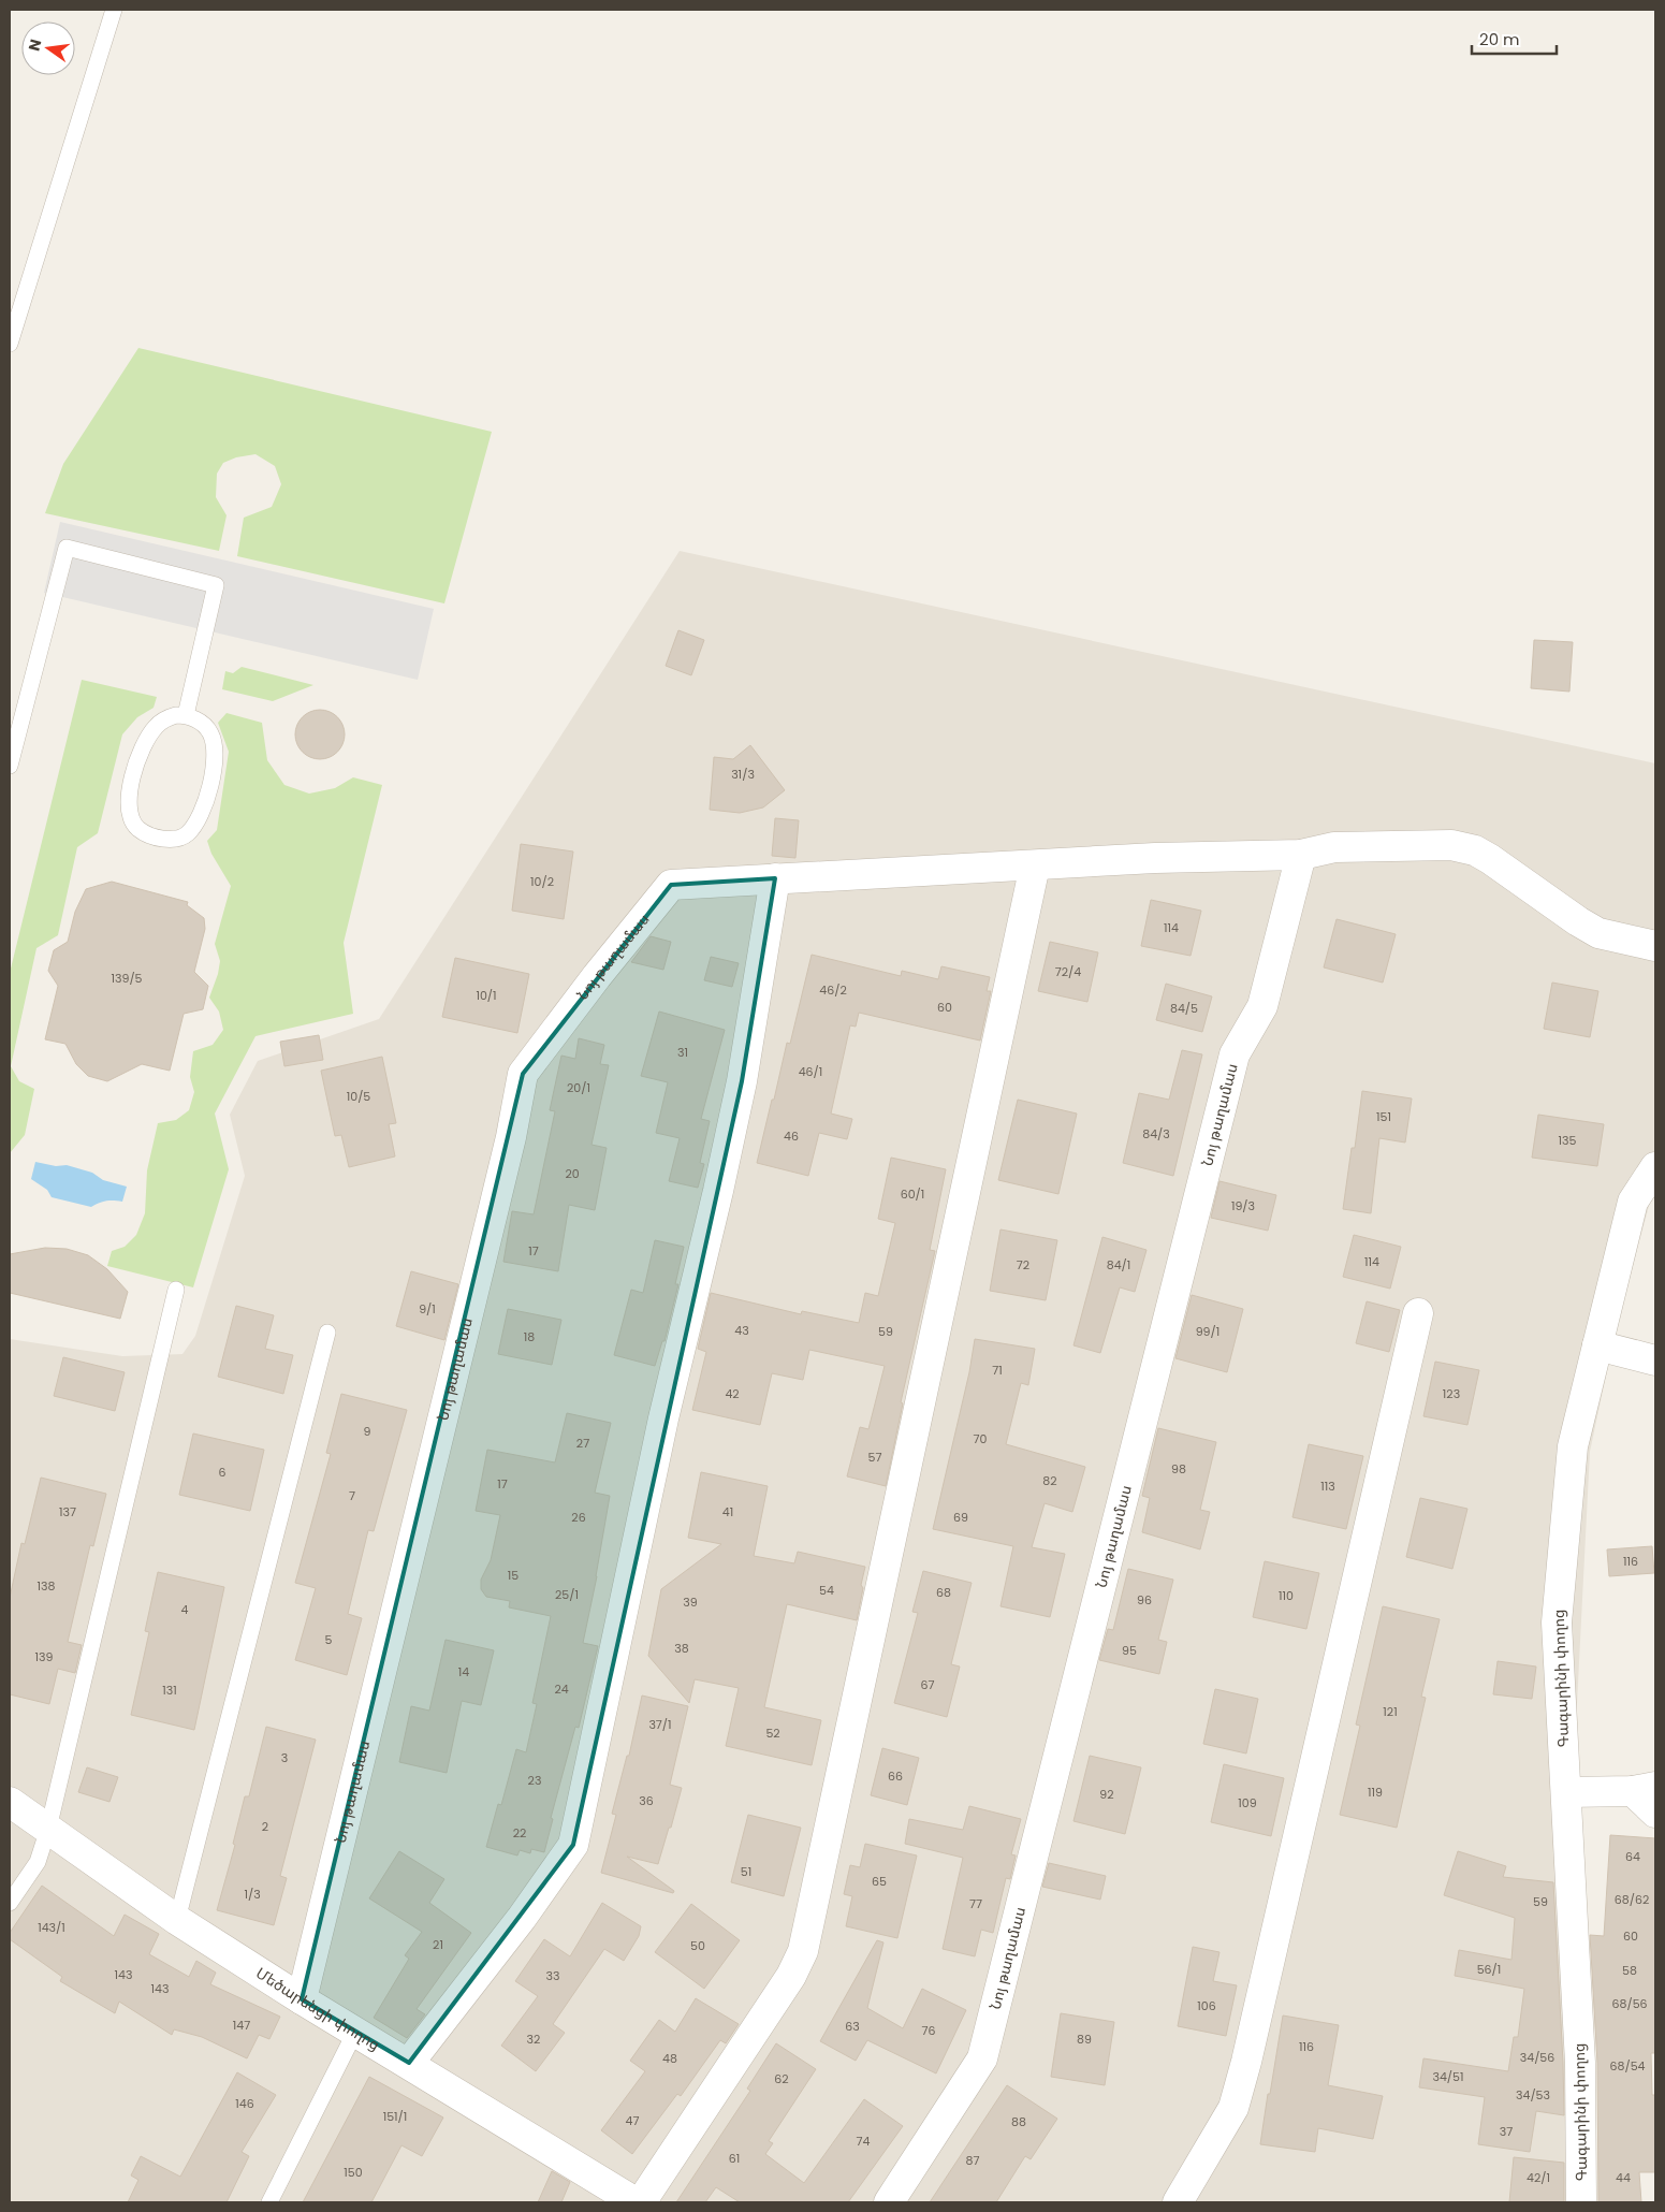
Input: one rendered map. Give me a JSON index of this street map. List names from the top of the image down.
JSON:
{
  "streets": {
    "street": ["Նոյ թաղամաս", "Գագարինի փողոց", "Մեծարենցի փողոց"]
  },
  "crossings": [
    ["Նոյ թաղամաս", "Մեծարենցի փողոց"]
  ],
  "house_numbers": [
    "31/3",
    "10/2",
    "114",
    "72/4",
    "139/5",
    "46/2",
    "10/1",
    "60",
    "84/5",
    "31",
    "46/1",
    "20/1",
    "10/5",
    "151",
    "84/3",
    "46",
    "135",
    "20",
    "60/1",
    "19/3",
    "17",
    "114",
    "72",
    "84/1",
    "9/1",
    "43",
    "59",
    "99/1",
    "18",
    "71",
    "42",
    "123",
    "9",
    "70",
    "27",
    "57",
    "98",
    "6",
    "82",
    "17",
    "113",
    "7",
    "137",
    "41",
    "26",
    "69",
    "116",
    "15",
    "138",
    "54",
    "68",
    "25/1",
    "110",
    "96",
    "39",
    "4",
    "5",
    "38",
    "95",
    "139",
    "14",
    "67",
    "24",
    "131",
    "121",
    "37/1",
    "52",
    "3",
    "66",
    "23",
    "119",
    "92",
    "36",
    "109",
    "2",
    "22",
    "64",
    "51",
    "65",
    "1/3",
    "68/62",
    "59",
    "77",
    "143/1",
    "60",
    "21",
    "50",
    "56/1",
    "58",
    "143",
    "33",
    "143",
    "68/56",
    "106",
    "147",
    "63",
    "76",
    "32",
    "89",
    "116",
    "34/56",
    "48",
    "68/54",
    "34/51",
    "62",
    "34/53",
    "146",
    "151/1",
    "47",
    "88",
    "37",
    "74",
    "61",
    "87",
    "150",
    "42/1",
    "44"
  ],
  "scale_bar": "20 m",
  "north": "left"
}
